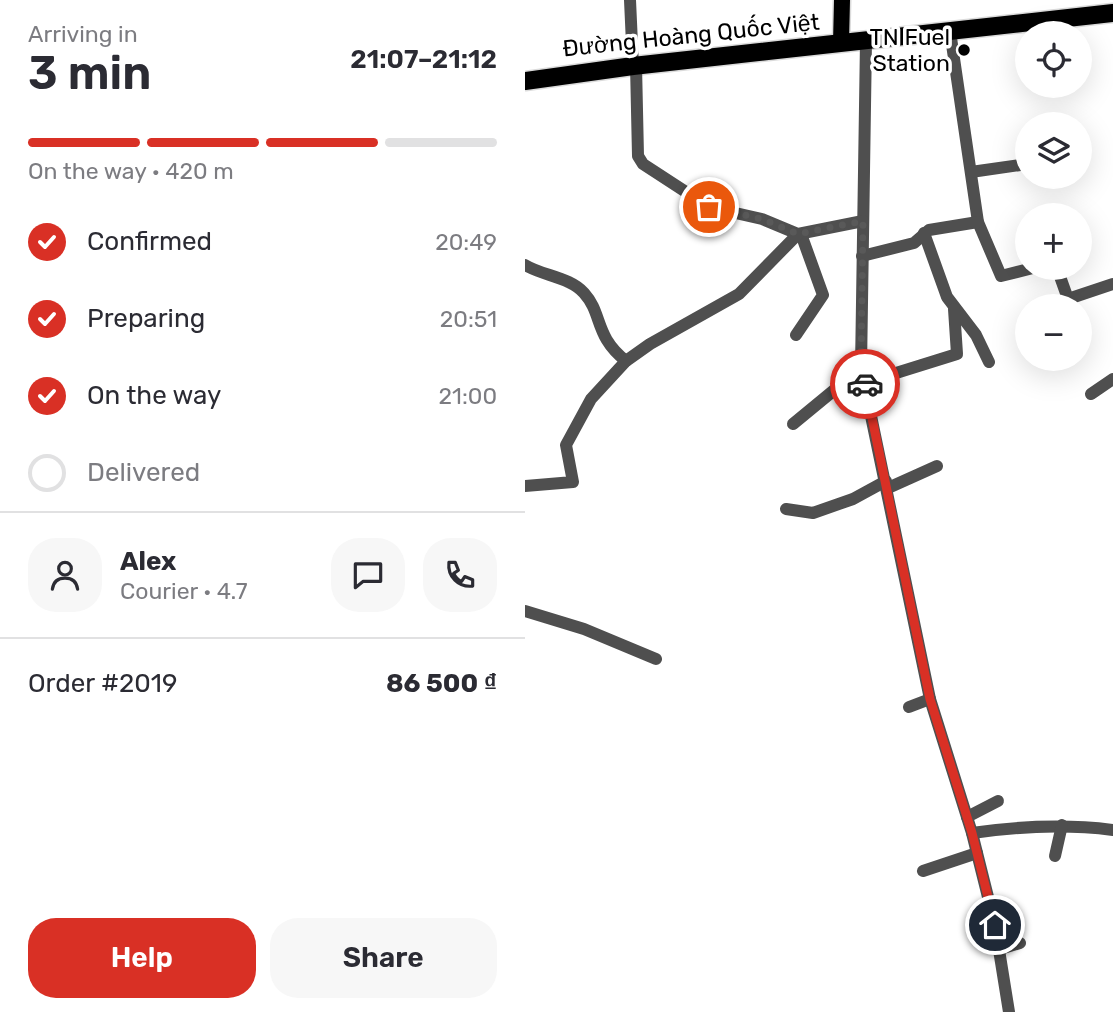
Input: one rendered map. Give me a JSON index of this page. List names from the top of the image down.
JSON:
{
  "streets": {
    "highway": ["Đường Hoàng Quốc Việt"]
  },
  "places": ["TN Fuel Station"],
  "page": {
    "heading": ["3 min", "Arriving in", "21:07–21:12"],
    "panel": [
      "Alex",
      "Courier · 4.7",
      "Order #2019",
      "86 500 ₫"
    ],
    "map_buttons": ["+", "−"],
    "bar": "On the way · 420 m",
    "list": [
      ["Confirmed", "20:49"],
      ["Preparing", "20:51"],
      ["On the way", "21:00"],
      "Delivered"
    ],
    "buttons": ["Help", "Share"]
  }
}
